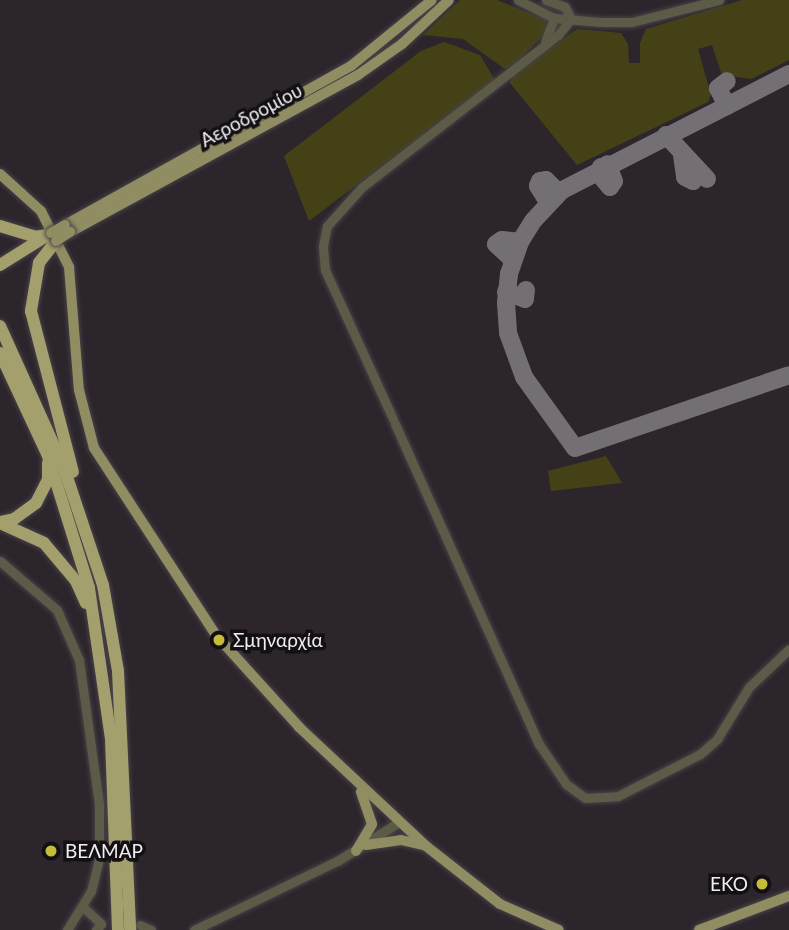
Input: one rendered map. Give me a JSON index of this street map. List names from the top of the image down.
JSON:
{
  "streets": {
    "main road": ["Αεροδρομίου"]
  },
  "places": ["Σμηναρχία", "ΒΕΛΜΑΡ", "EKO"]
}
